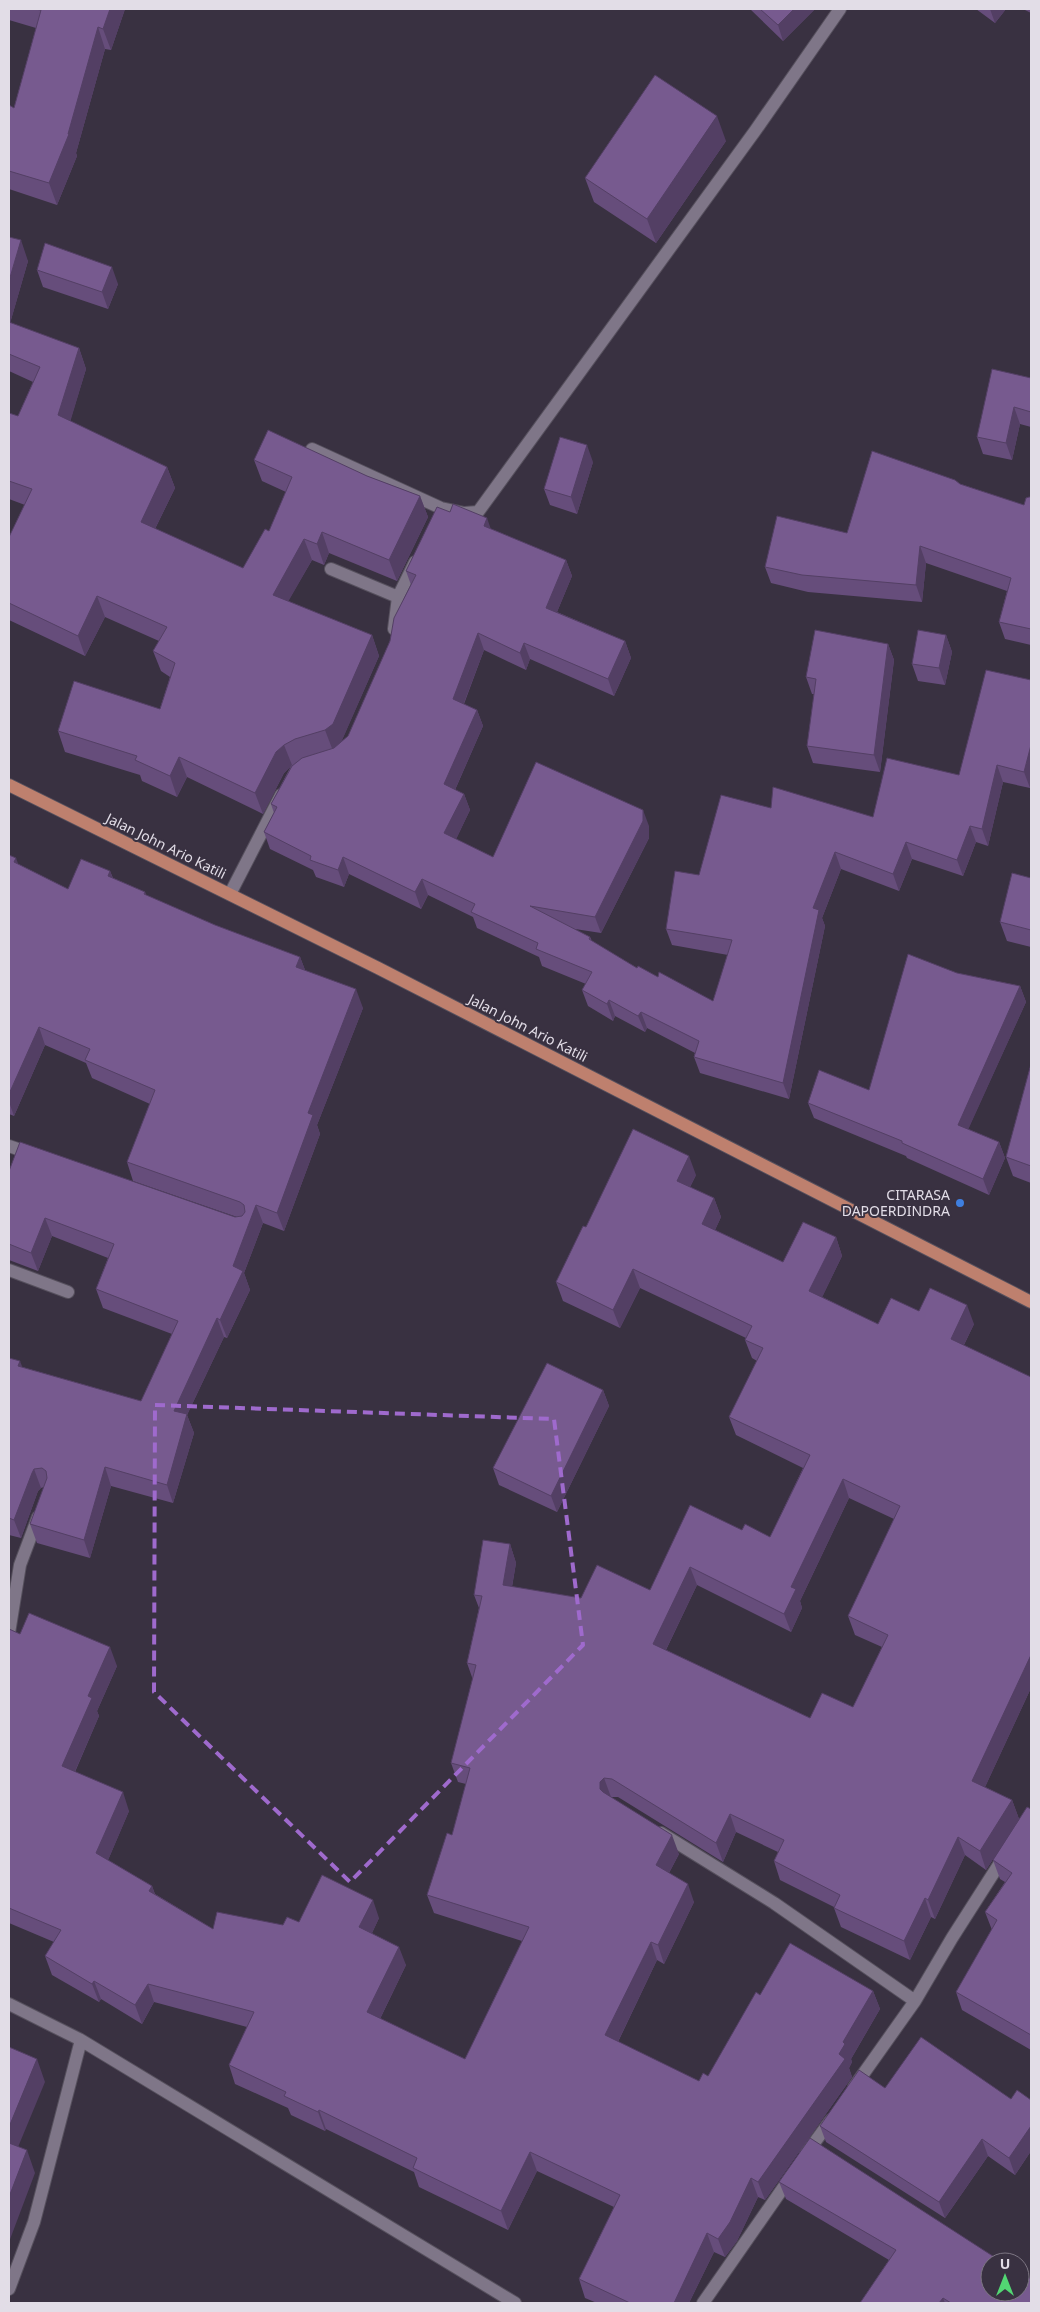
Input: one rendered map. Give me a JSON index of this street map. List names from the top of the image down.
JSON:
{
  "streets": {
    "main road": ["Jalan John Ario Katili"]
  },
  "places": ["CITARASA DAPOERDINDRA"],
  "north": "top"
}
